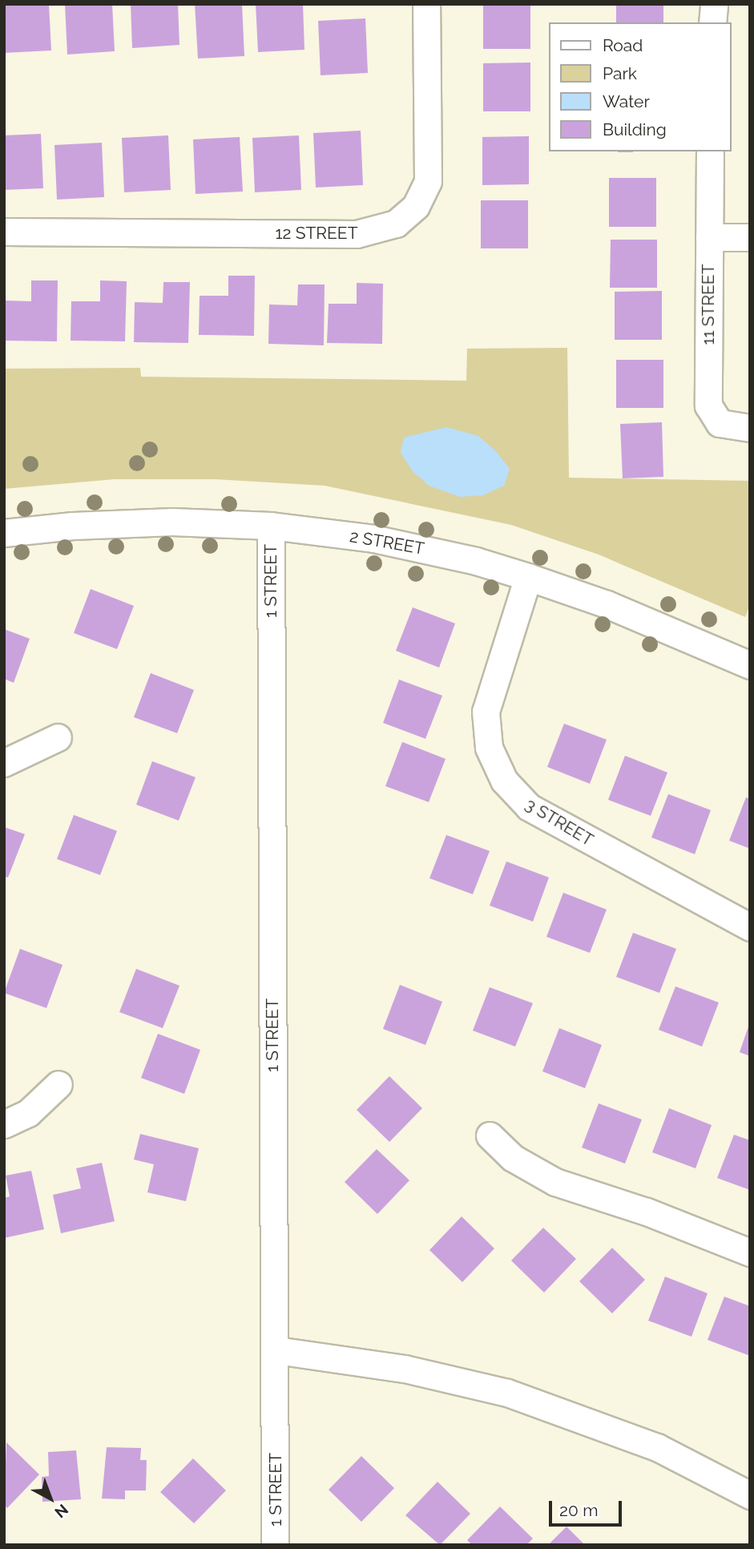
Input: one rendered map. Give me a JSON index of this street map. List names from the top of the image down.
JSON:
{
  "streets": {
    "street": [
      "12 STREET",
      "11 STREET",
      "2 STREET",
      "1 STREET",
      "3 STREET"
    ]
  },
  "crossings": [
    ["2 STREET", "1 STREET"],
    ["2 STREET", "3 STREET"]
  ],
  "legend": [
    "Road",
    "Park",
    "Water",
    "Building"
  ],
  "scale_bar": "20 m",
  "north": "bottom right"
}
